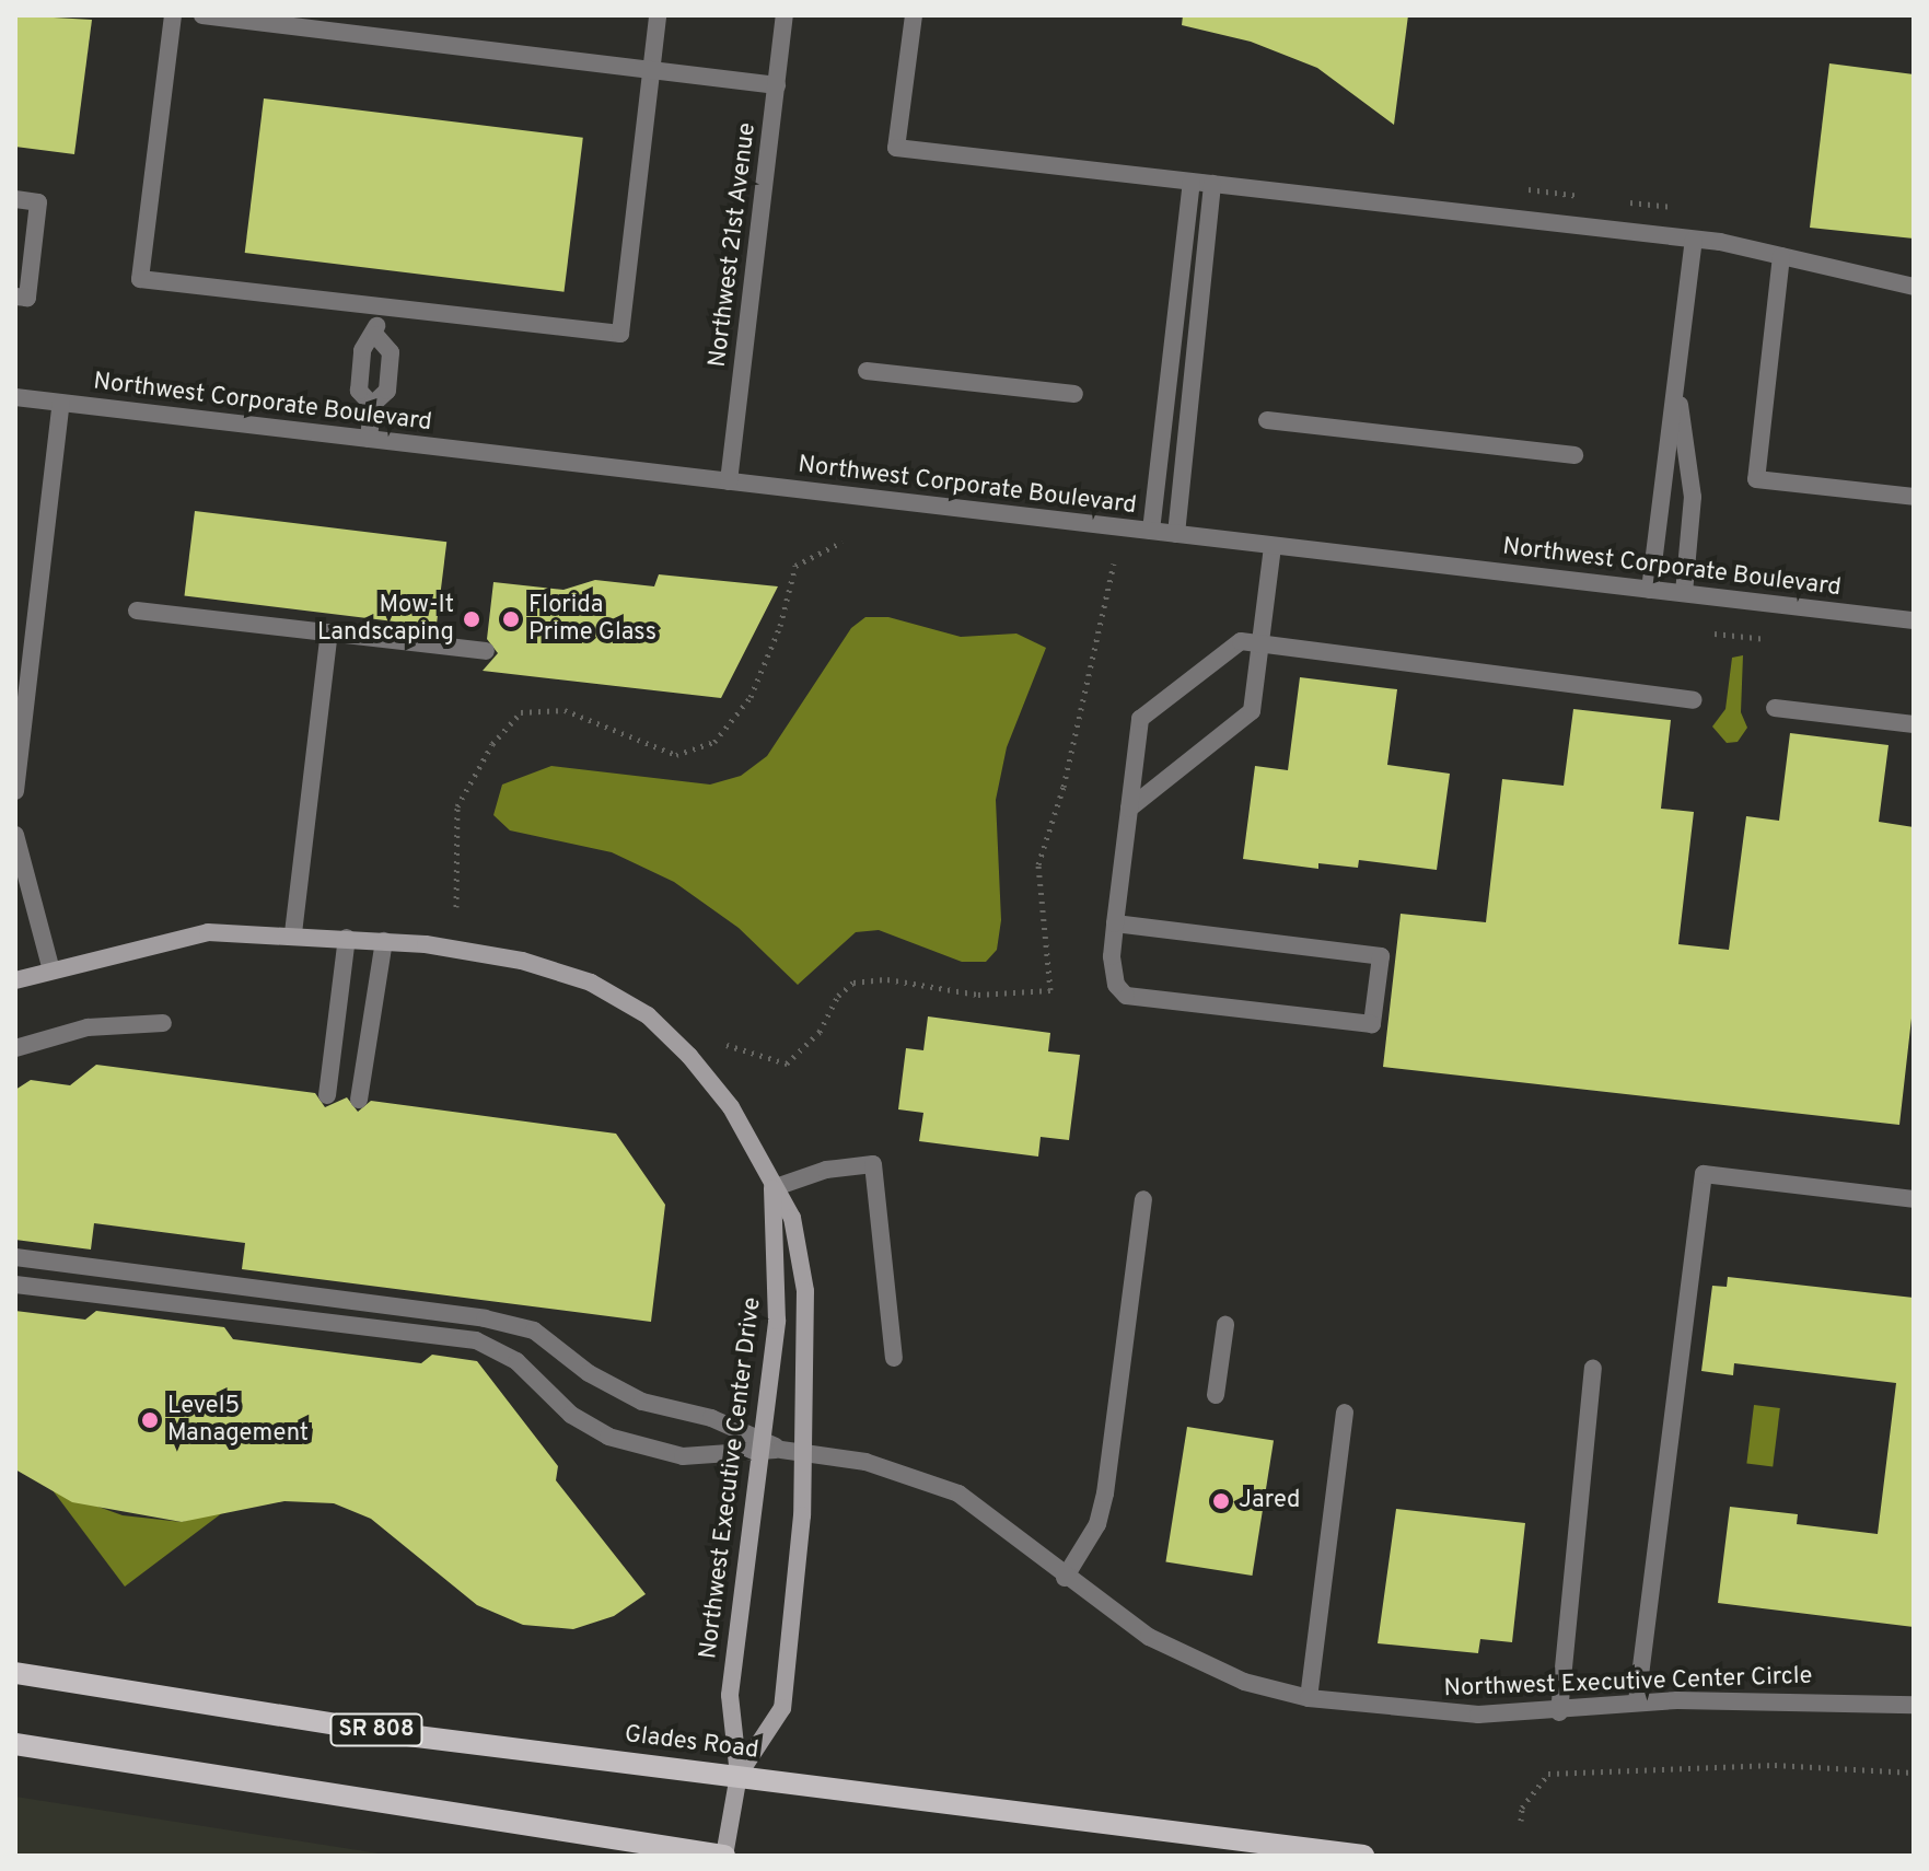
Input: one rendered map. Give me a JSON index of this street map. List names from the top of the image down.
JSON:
{
  "streets": {
    "main road": ["SR 808", "Glades Road"],
    "street": [
      "Northwest 21st Avenue",
      "Northwest Corporate Boulevard",
      "Northwest Executive Center Drive",
      "Northwest Executive Center Circle"
    ]
  },
  "crossings": [
    ["Northwest 21st Avenue", "Northwest Corporate Boulevard"],
    ["Northwest Executive Center Drive", "Northwest Executive Center Circle"],
    ["Northwest Executive Center Drive", "Glades Road"]
  ],
  "places": [
    "Mow-It Landscaping",
    "Florida Prime Glass",
    "Level5 Management",
    "Jared"
  ]
}
